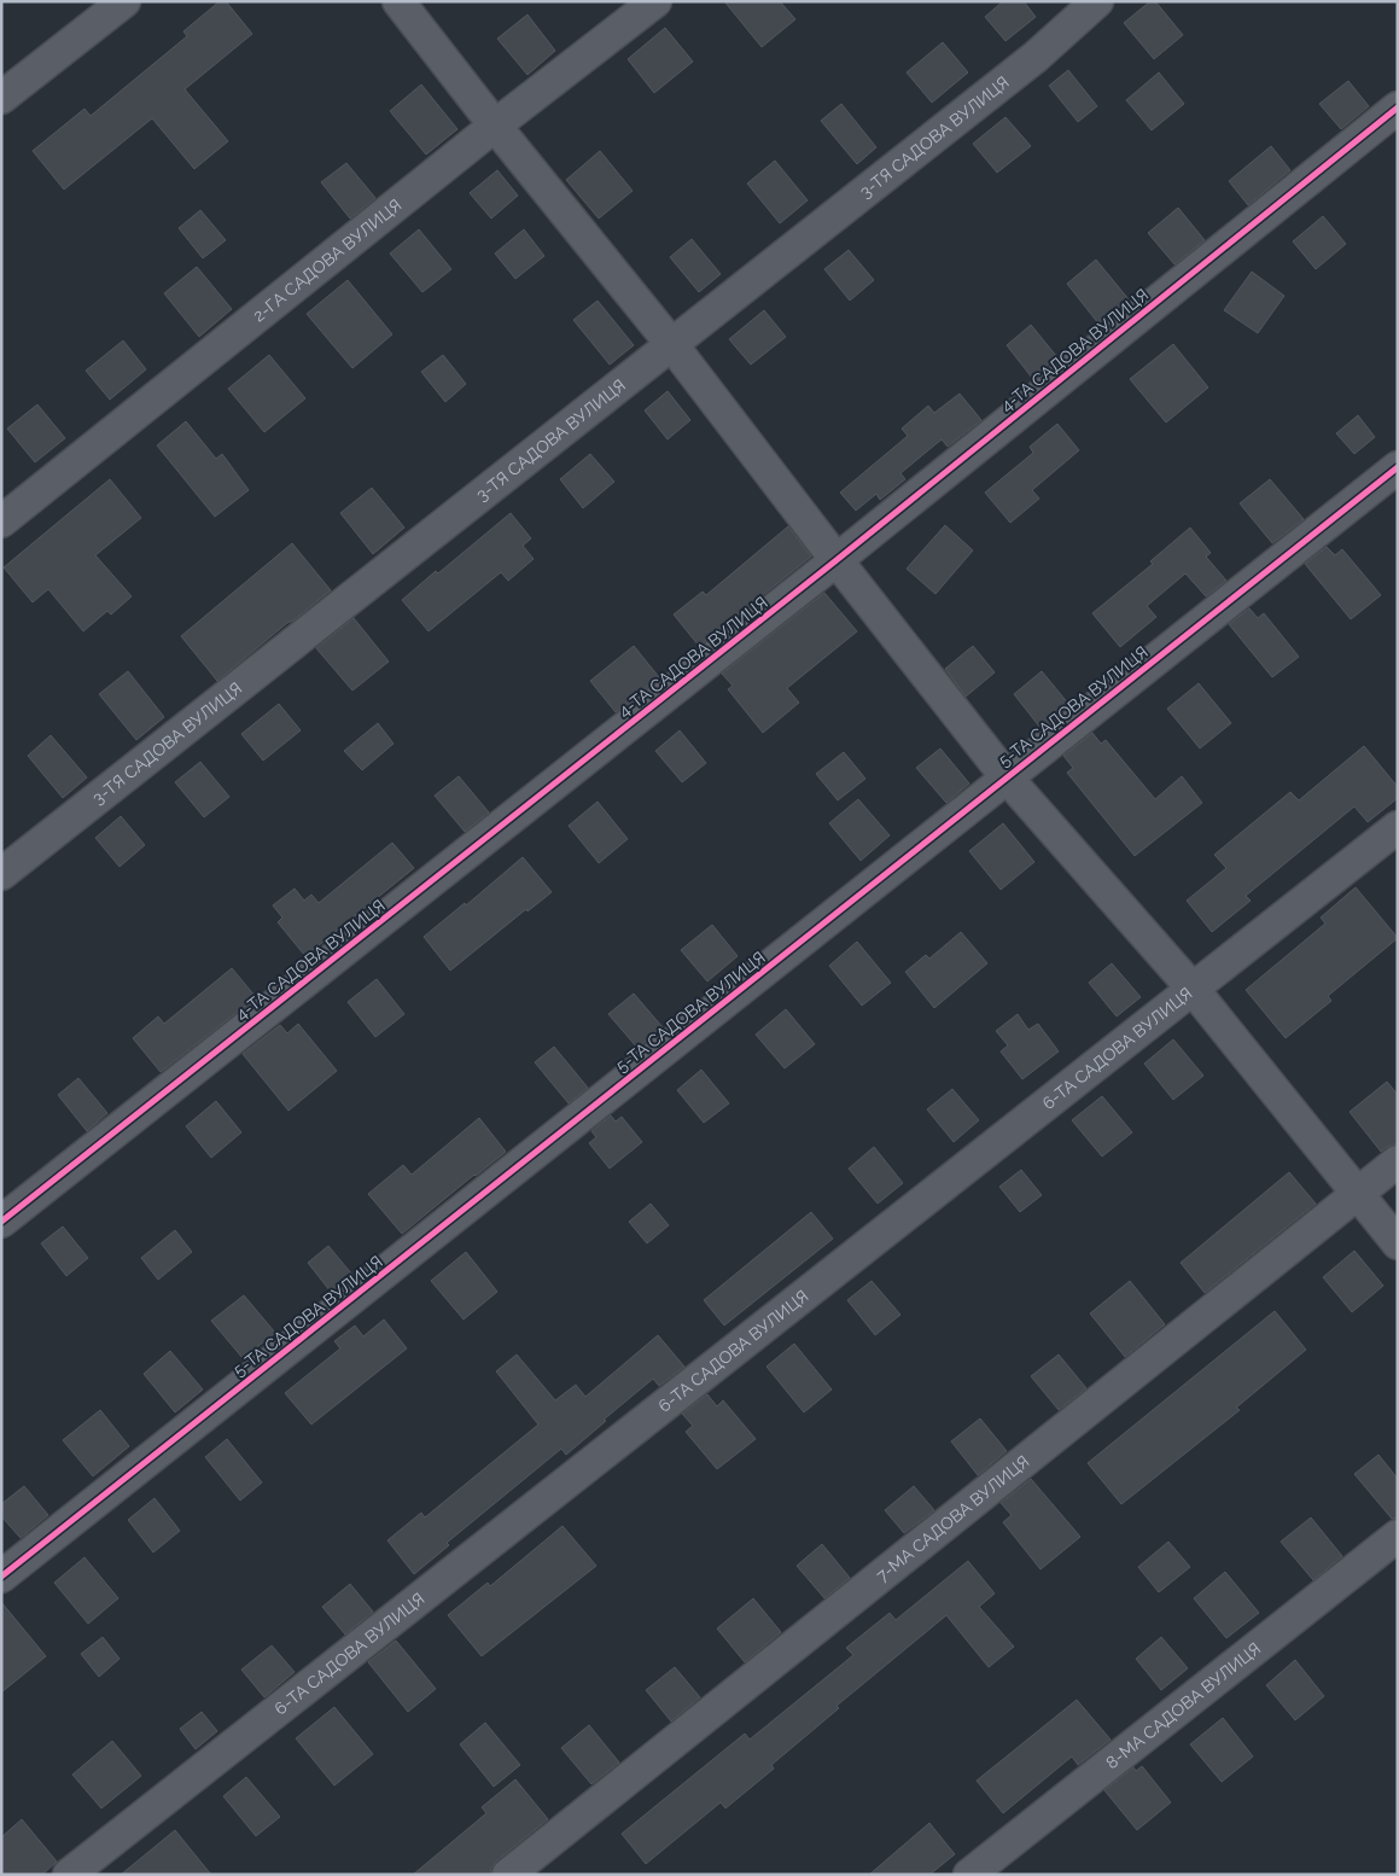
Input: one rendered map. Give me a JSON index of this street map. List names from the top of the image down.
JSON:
{
  "streets": {
    "street": [
      "3-ТЯ САДОВА ВУЛИЦЯ",
      "2-ГА САДОВА ВУЛИЦЯ",
      "4-ТА САДОВА ВУЛИЦЯ",
      "5-ТА САДОВА ВУЛИЦЯ",
      "6-ТА САДОВА ВУЛИЦЯ",
      "7-МА САДОВА ВУЛИЦЯ",
      "8-МА САДОВА ВУЛИЦЯ"
    ]
  }
}
